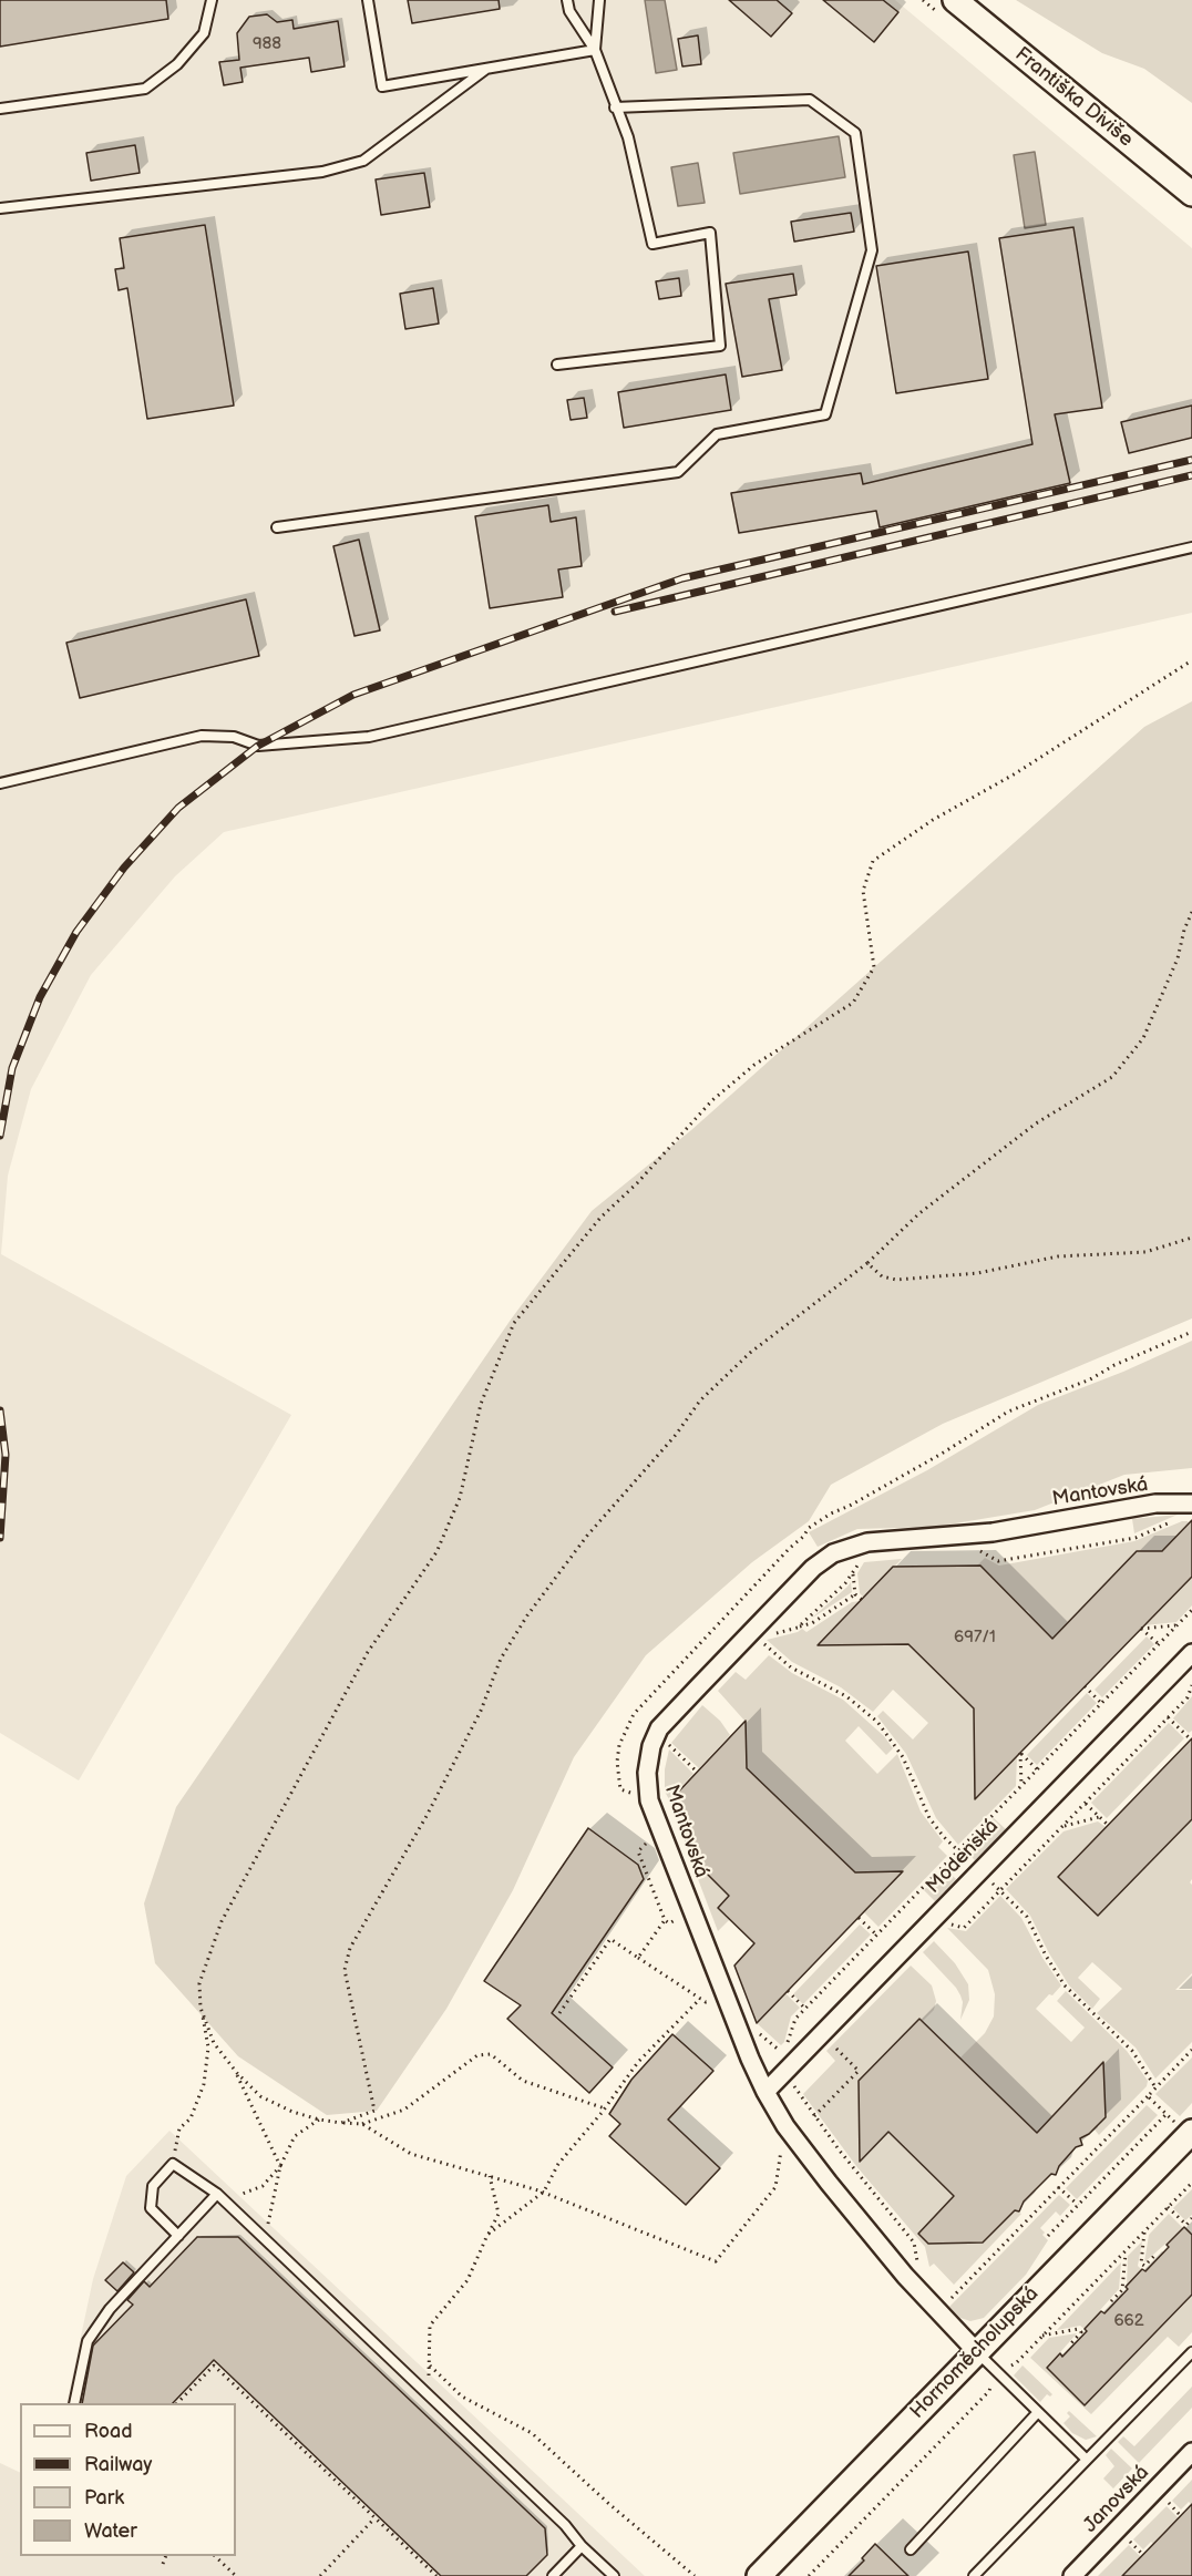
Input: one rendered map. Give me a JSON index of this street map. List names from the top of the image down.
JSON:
{
  "streets": {
    "street": [
      "Františka Diviše",
      "Mantovská",
      "Modenská",
      "Hornoměcholupská",
      "Janovská"
    ]
  },
  "crossings": [
    ["Mantovská", "Modenská"],
    ["Mantovská", "Hornoměcholupská"]
  ],
  "house_numbers": ["988", "697/1", "662"],
  "legend": [
    "Road",
    "Railway",
    "Park",
    "Water"
  ]
}
